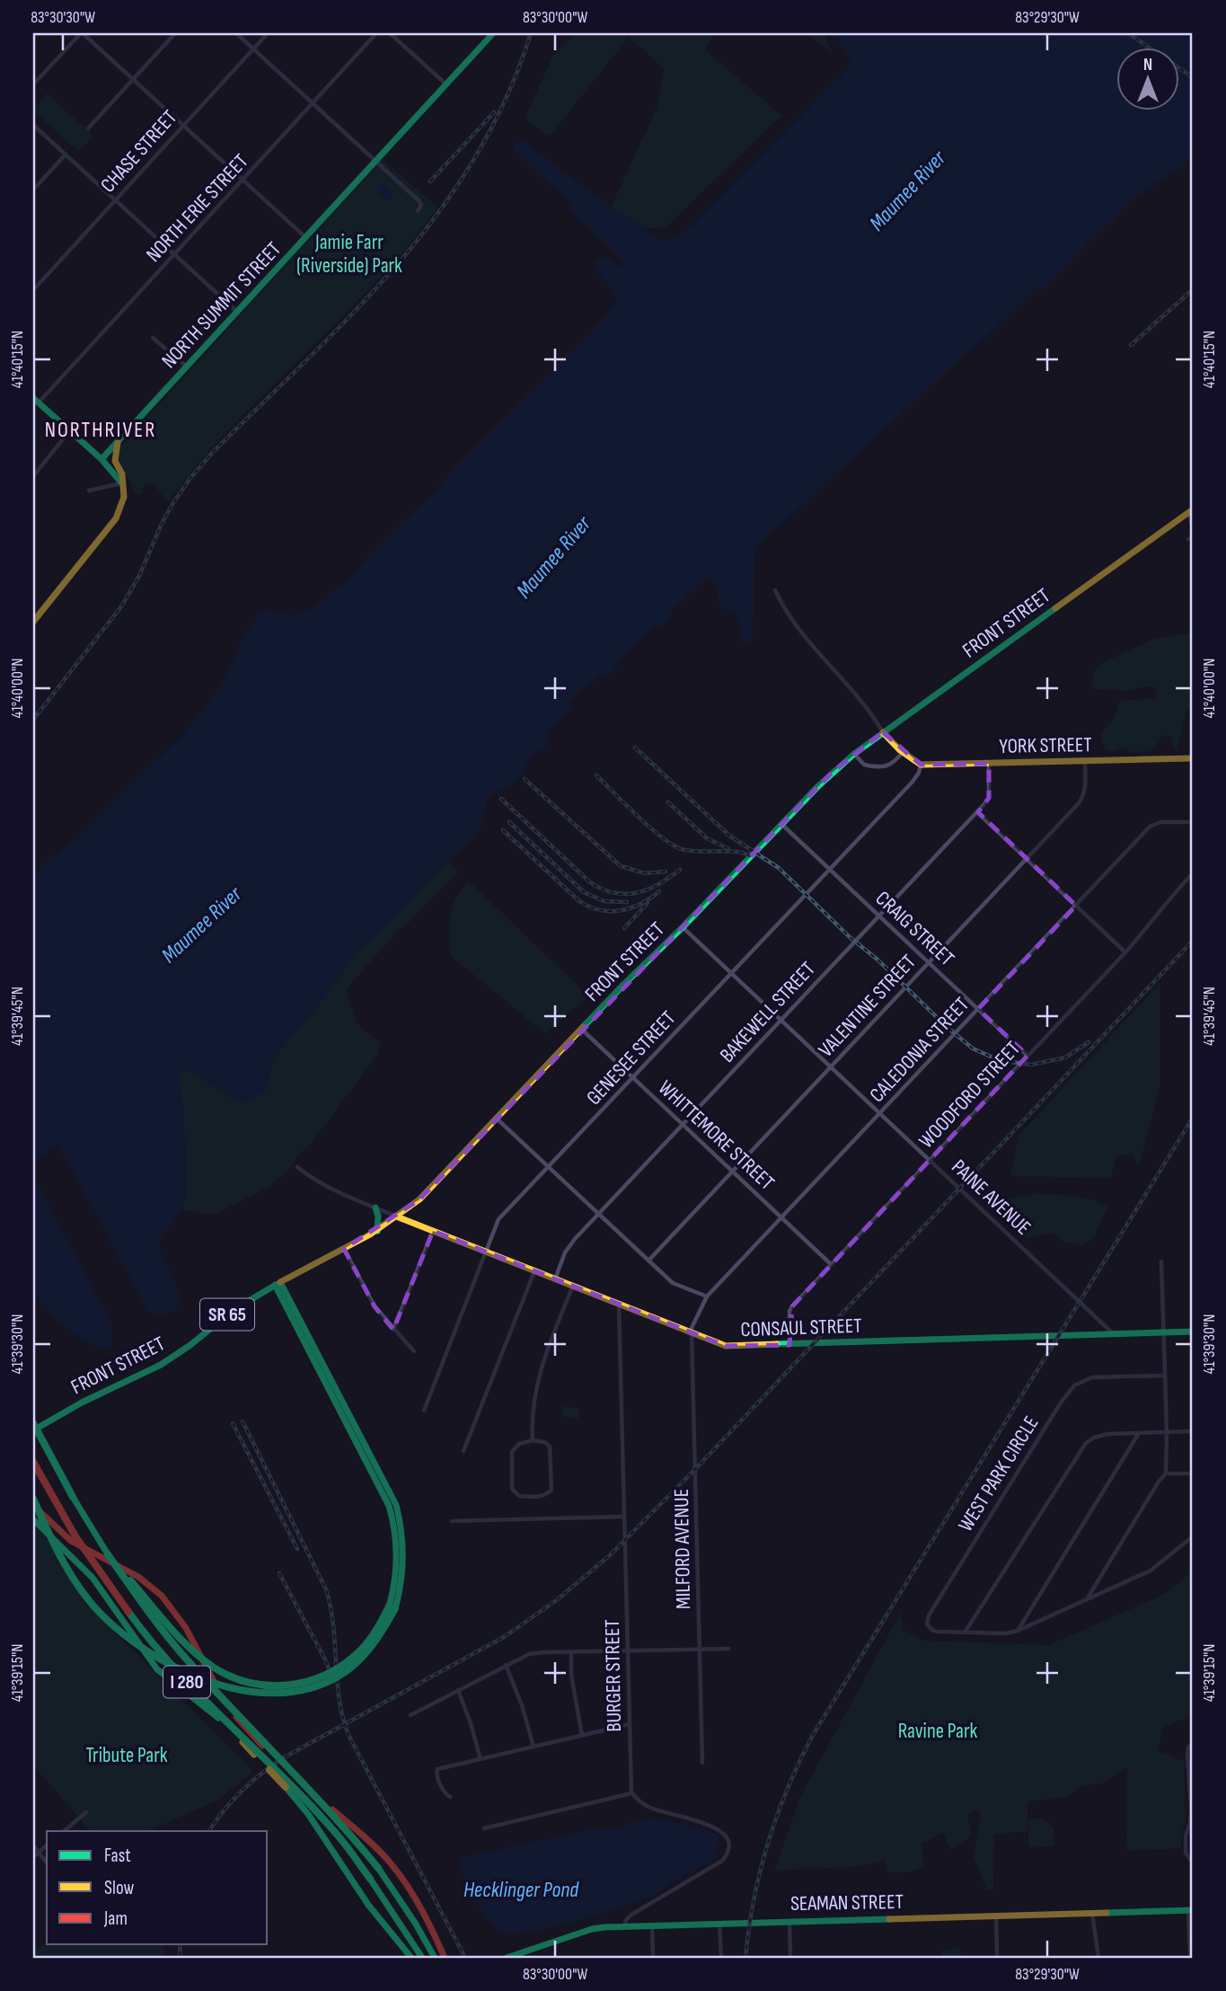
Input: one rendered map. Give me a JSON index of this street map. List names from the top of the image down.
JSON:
{
  "streets": {
    "main road": [
      "NORTH SUMMIT STREET",
      "FRONT STREET",
      "YORK STREET",
      "SR 65",
      "CONSAUL STREET",
      "I 280",
      "SEAMAN STREET"
    ],
    "street": [
      "CHASE STREET",
      "NORTH ERIE STREET",
      "CRAIG STREET",
      "VALENTINE STREET",
      "BAKEWELL STREET",
      "CALEDONIA STREET",
      "GENESEE STREET",
      "WOODFORD STREET",
      "WHITTEMORE STREET",
      "PAINE AVENUE",
      "WEST PARK CIRCLE",
      "MILFORD AVENUE",
      "BURGER STREET"
    ]
  },
  "crossings": [
    ["FRONT STREET", "CRAIG STREET"],
    ["FRONT STREET", "WHITTEMORE STREET"],
    ["FRONT STREET", "PAINE AVENUE"],
    ["FRONT STREET", "CONSAUL STREET"],
    ["YORK STREET", "VALENTINE STREET"],
    ["YORK STREET", "BAKEWELL STREET"],
    ["YORK STREET", "GENESEE STREET"],
    ["CRAIG STREET", "VALENTINE STREET"],
    ["CRAIG STREET", "BAKEWELL STREET"],
    ["CRAIG STREET", "CALEDONIA STREET"],
    ["CRAIG STREET", "GENESEE STREET"],
    ["CRAIG STREET", "WOODFORD STREET"],
    ["VALENTINE STREET", "WHITTEMORE STREET"],
    ["VALENTINE STREET", "PAINE AVENUE"],
    ["BAKEWELL STREET", "WHITTEMORE STREET"],
    ["BAKEWELL STREET", "PAINE AVENUE"],
    ["BAKEWELL STREET", "CONSAUL STREET"],
    ["CALEDONIA STREET", "WHITTEMORE STREET"],
    ["CALEDONIA STREET", "PAINE AVENUE"],
    ["CALEDONIA STREET", "CONSAUL STREET"],
    ["CALEDONIA STREET", "MILFORD AVENUE"],
    ["GENESEE STREET", "WHITTEMORE STREET"],
    ["GENESEE STREET", "PAINE AVENUE"],
    ["GENESEE STREET", "CONSAUL STREET"],
    ["WOODFORD STREET", "WHITTEMORE STREET"],
    ["WOODFORD STREET", "PAINE AVENUE"],
    ["WOODFORD STREET", "CONSAUL STREET"],
    ["PAINE AVENUE", "CONSAUL STREET"],
    ["CONSAUL STREET", "MILFORD AVENUE"],
    ["CONSAUL STREET", "BURGER STREET"]
  ],
  "districts": ["NORTHRIVER"],
  "water": ["Maumee River", "Hecklinger Pond"],
  "parks": ["Jamie Farr (Riverside) Park", "Ravine Park", "Tribute Park"],
  "legend": ["Fast", "Slow", "Jam"],
  "north": "top",
  "coordinates": [
    "83°30'30\"W",
    "83°30'00\"W",
    "83°29'30\"W",
    "41°40'15\"N",
    "41°40'00\"N",
    "41°39'45\"N",
    "41°39'30\"N",
    "41°39'15\"N"
  ]
}
